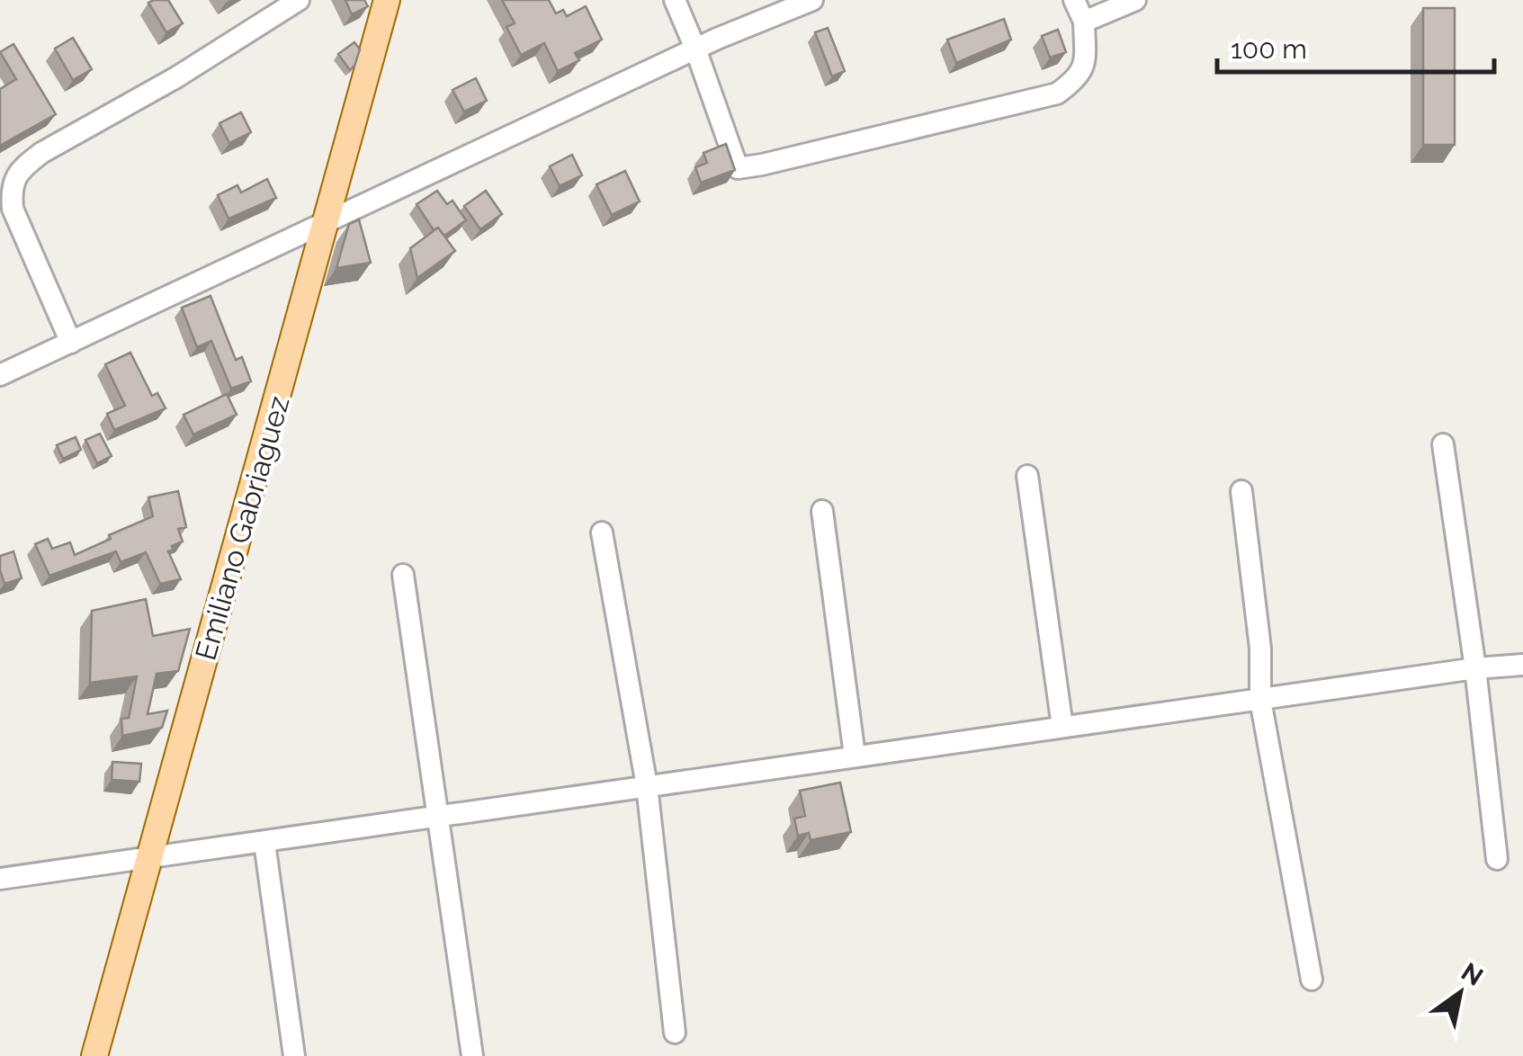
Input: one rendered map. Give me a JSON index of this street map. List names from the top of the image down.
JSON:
{
  "streets": {
    "main road": ["Emiliano Gabriaguez"]
  },
  "scale_bar": "100 m",
  "north": "top right"
}
